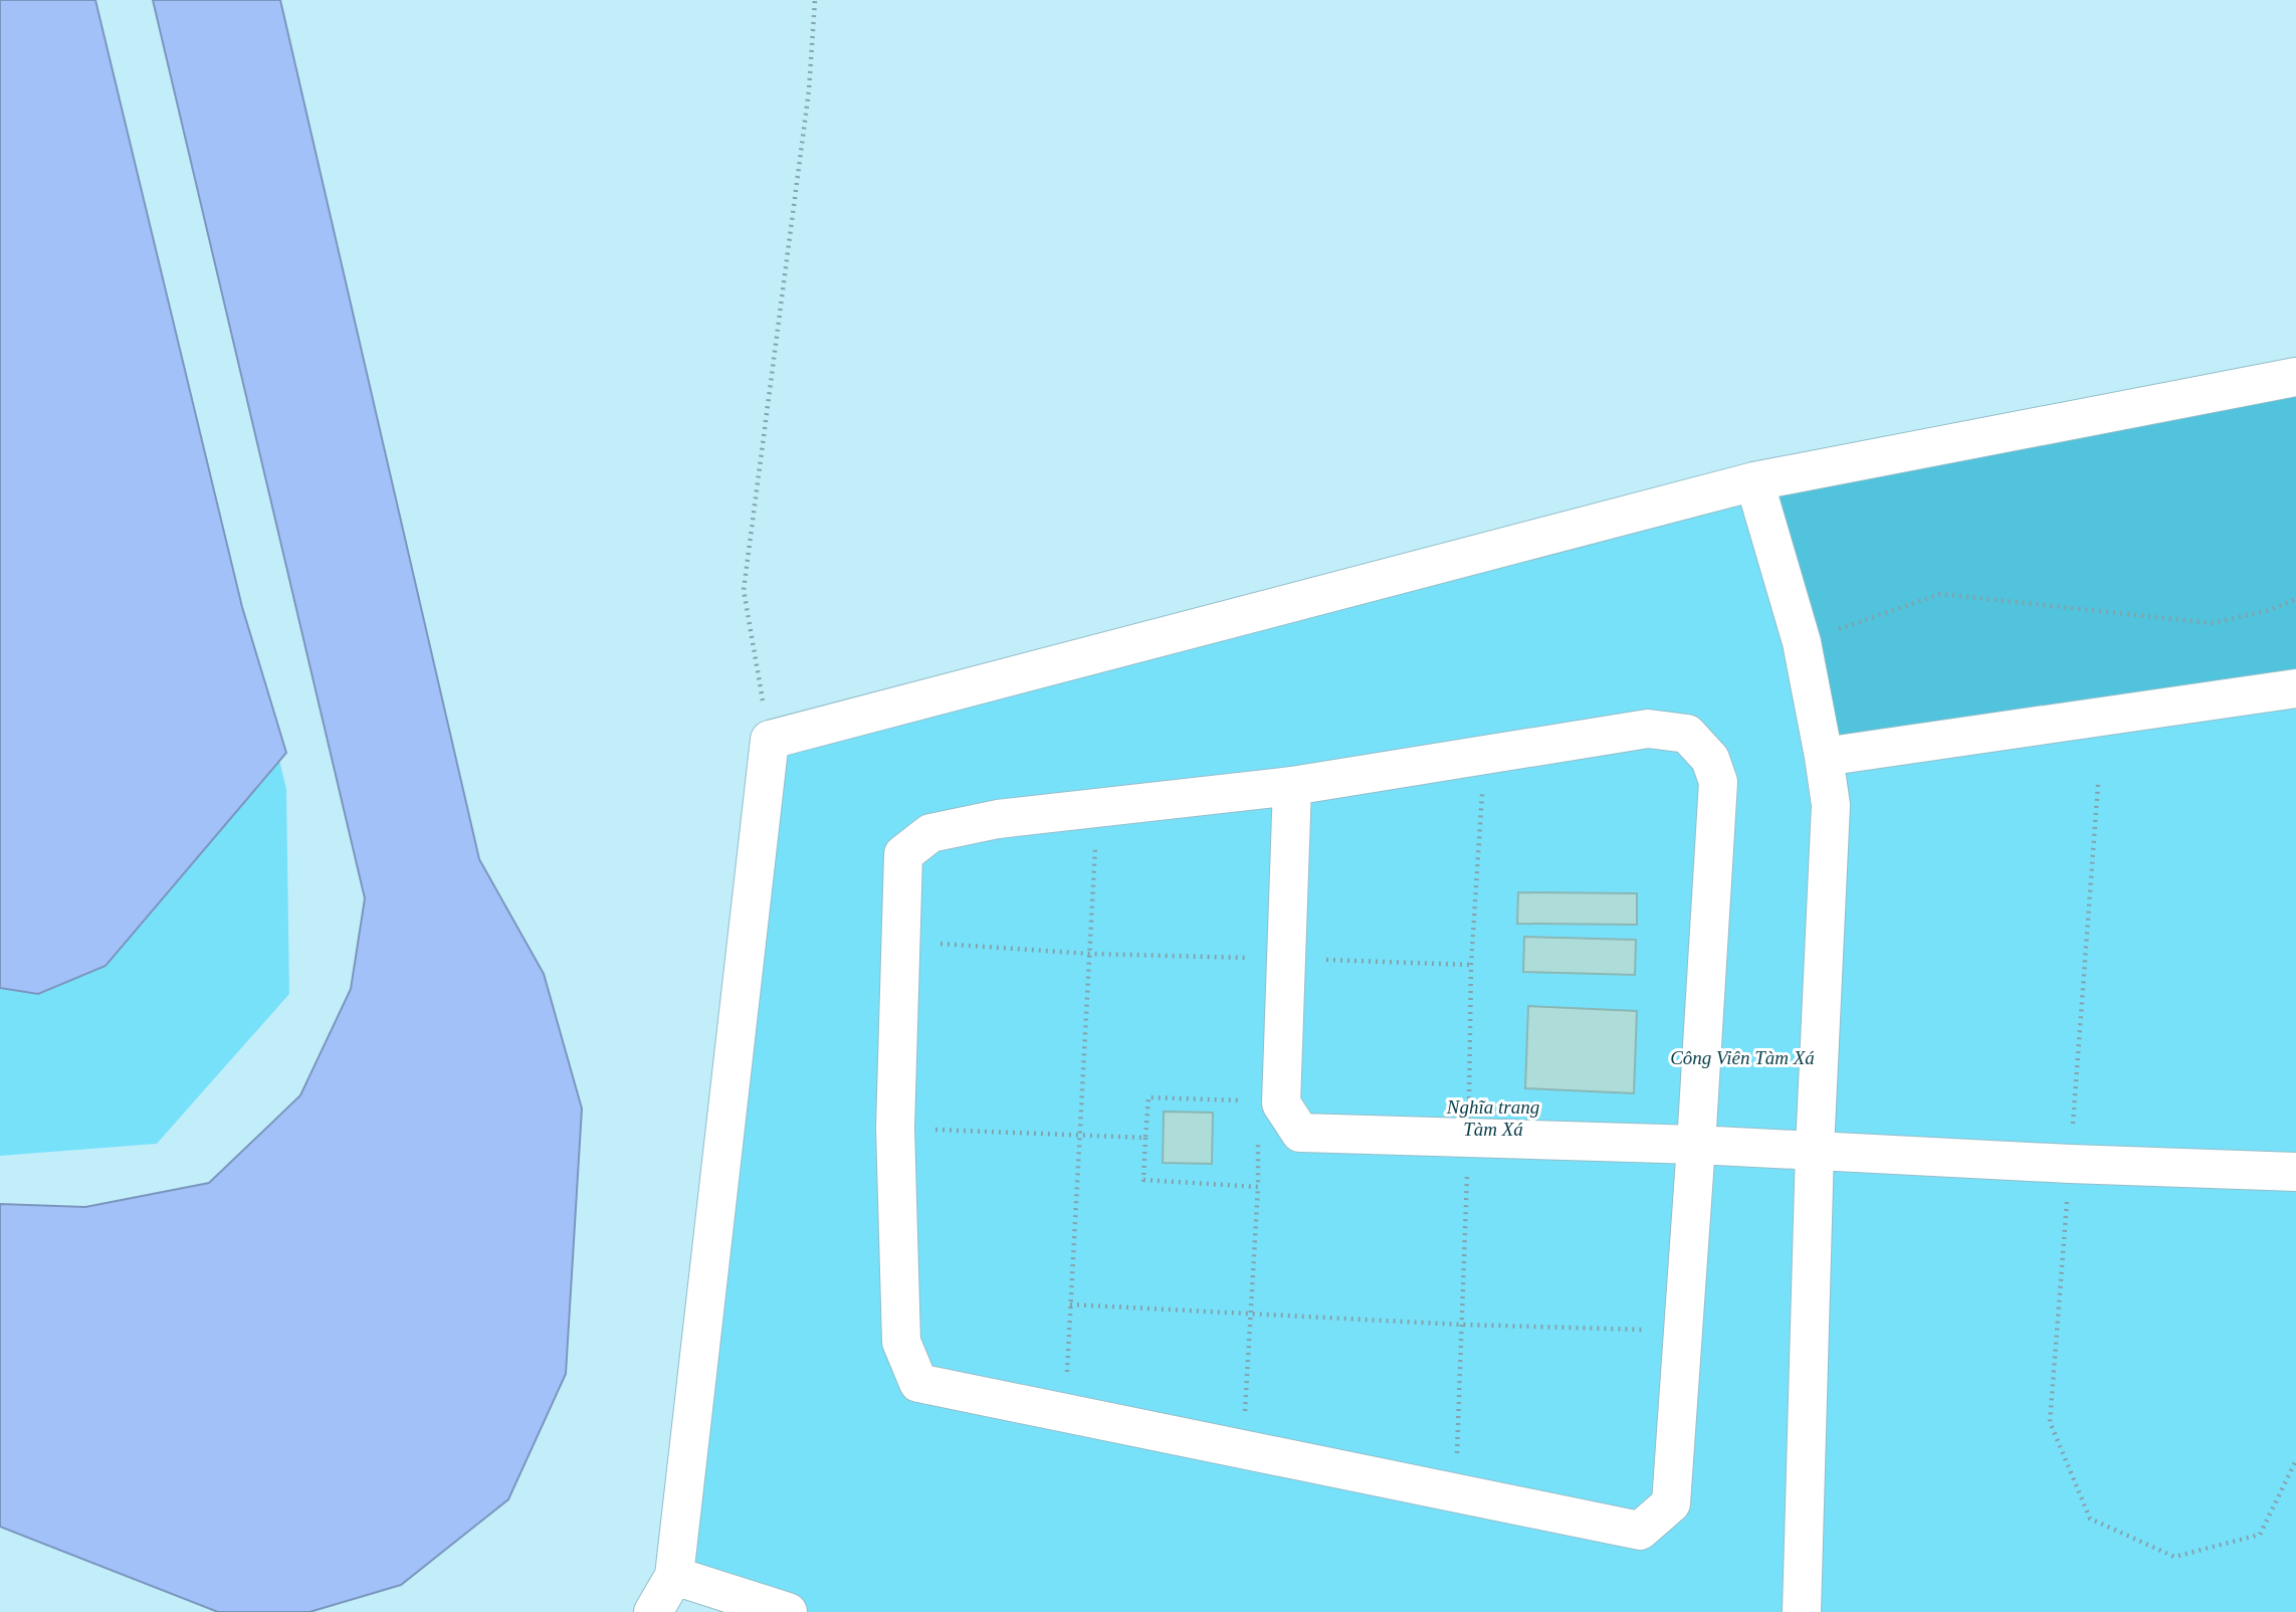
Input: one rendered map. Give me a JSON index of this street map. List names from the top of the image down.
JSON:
{
  "parks": ["Công Viên Tàm Xá", "Nghĩa trang Tàm Xá"]
}
